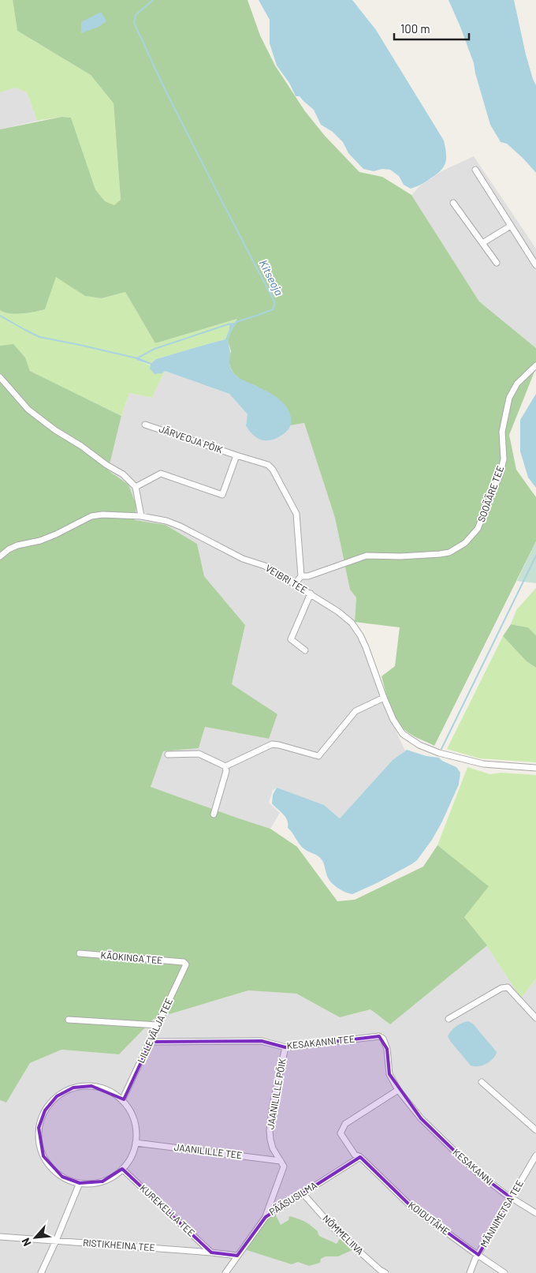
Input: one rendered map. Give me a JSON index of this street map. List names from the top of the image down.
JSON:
{
  "streets": {
    "street": [
      "JÄRVEOJA PÕIK",
      "SOOÄÄRE TEE",
      "VEIBRI TEE",
      "KÄOKINGA TEE",
      "LILLEVÄLJA TEE",
      "KESAKANNI TEE",
      "JAANILILLE PÕIK",
      "JAANILILLE TEE",
      "KESAKANNI",
      "PÄÄSUSILMA",
      "KUREKELLA TEE",
      "MÄNNIMETSA TEE",
      "KOIDUTÄHE",
      "NÕMMELIIVA",
      "RISTIKHEINA TEE"
    ]
  },
  "crossings": [
    ["JÄRVEOJA PÕIK", "SOOÄÄRE TEE"],
    ["KÄOKINGA TEE", "LILLEVÄLJA TEE"],
    ["LILLEVÄLJA TEE", "KESAKANNI TEE"],
    ["LILLEVÄLJA TEE", "JAANILILLE TEE"],
    ["LILLEVÄLJA TEE", "KUREKELLA TEE"],
    ["KESAKANNI TEE", "JAANILILLE PÕIK"],
    ["KESAKANNI TEE", "KESAKANNI"],
    ["KESAKANNI TEE", "KOIDUTÄHE"],
    ["JAANILILLE PÕIK", "JAANILILLE TEE"],
    ["JAANILILLE TEE", "KUREKELLA TEE"],
    ["KESAKANNI", "MÄNNIMETSA TEE"],
    ["PÄÄSUSILMA", "KOIDUTÄHE"],
    ["PÄÄSUSILMA", "NÕMMELIIVA"],
    ["PÄÄSUSILMA", "RISTIKHEINA TEE"],
    ["KUREKELLA TEE", "RISTIKHEINA TEE"],
    ["MÄNNIMETSA TEE", "KOIDUTÄHE"]
  ],
  "water": ["Kitseoja"],
  "scale_bar": "100 m",
  "north": "bottom left"
}
